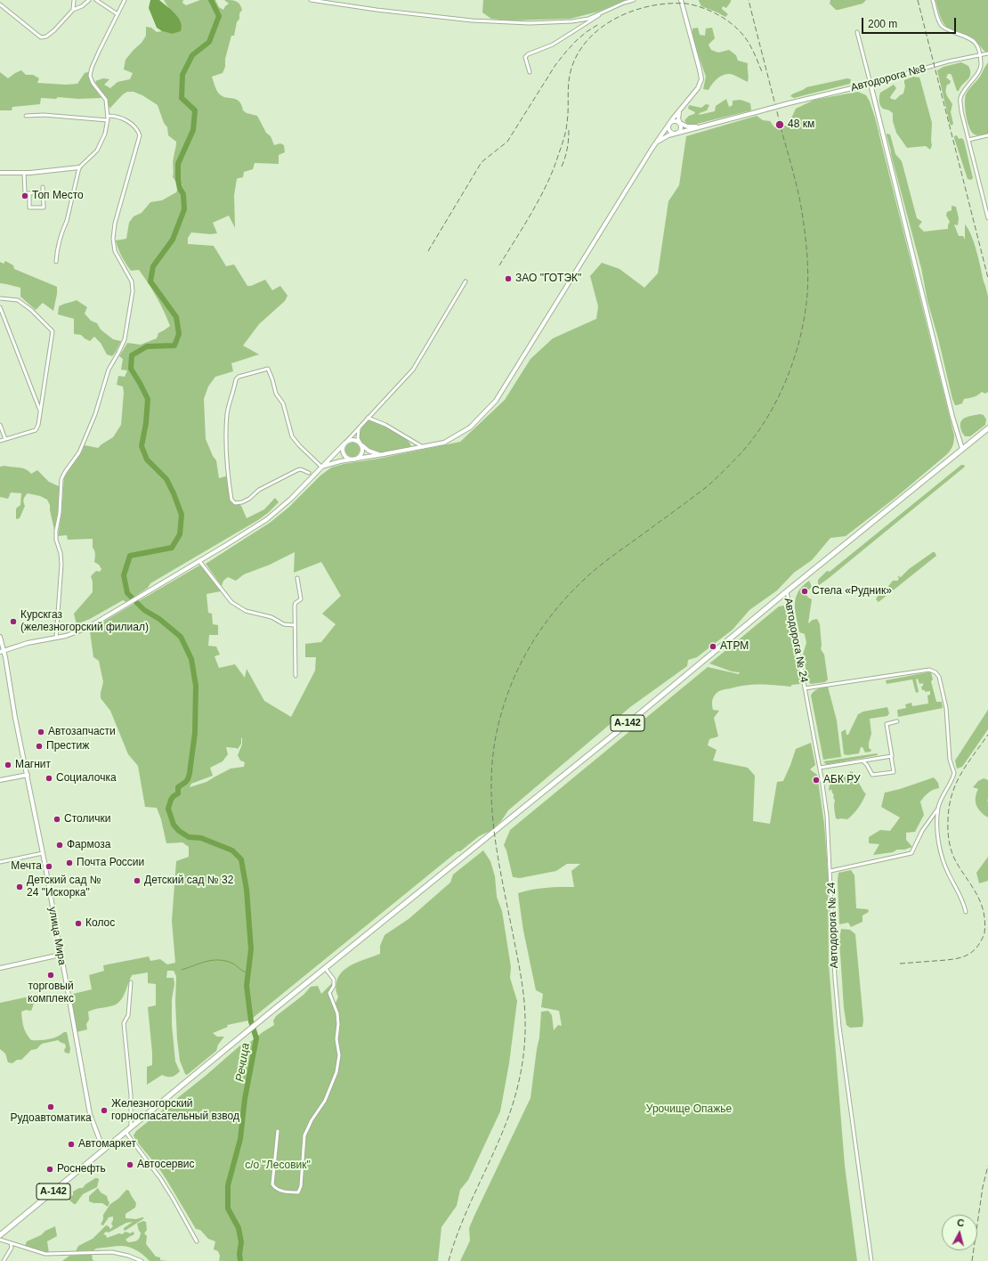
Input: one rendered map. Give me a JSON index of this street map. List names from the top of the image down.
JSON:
{
  "streets": {
    "highway": ["А-142"],
    "street": ["Автодорога №8", "Автодорога № 24", "улица Мира"]
  },
  "crossings": [
    ["Автодорога № 24", "А-142"],
    ["А-142", "улица Мира"]
  ],
  "water": ["Речица"],
  "parks": ["Урочище Опажье", "с/о \"Лесовик\""],
  "places": [
    "48 км",
    "Топ Место",
    "ЗАО \"ГОТЭК\"",
    "Стела «Рудник»",
    "Курскгаз (железногорский филиал)",
    "АТРМ",
    "Автозапчасти",
    "Престиж",
    "Магнит",
    "Социалочка",
    "АБК РУ",
    "Столички",
    "Фармоза",
    "Почта России",
    "Мечта",
    "Детский сад № 32",
    "Детский сад № 24 \"Искорка\"",
    "Колос",
    "торговый комплекс",
    "Рудоавтоматика",
    "Железногорский горноспасательный взвод",
    "Автомаркет",
    "Автосервис",
    "Роснефть"
  ],
  "scale_bar": "200 m",
  "north": "top"
}
